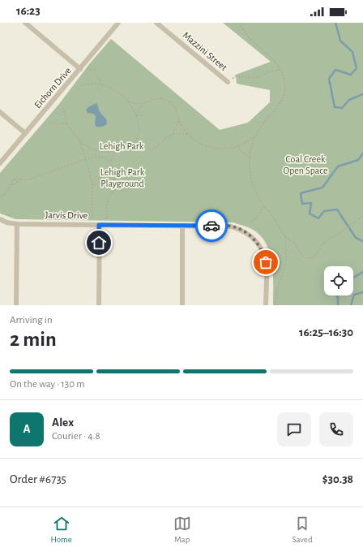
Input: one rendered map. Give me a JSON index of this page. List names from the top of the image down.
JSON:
{
  "streets": {
    "street": ["Mazzini Street", "Eichorn Drive", "Jarvis Drive"]
  },
  "parks": ["Lehigh Park", "Coal Creek Open Space", "Lehigh Park Playground"],
  "page": {
    "status": "16:23",
    "heading": ["2 min", "Arriving in", "16:25–16:30"],
    "panel": [
      "Alex",
      "Courier · 4.8",
      "Order #6735",
      "$30.38"
    ],
    "bar": "On the way · 130 m",
    "round": "A",
    "tabs": ["Home", "Map", "Saved"]
  }
}
